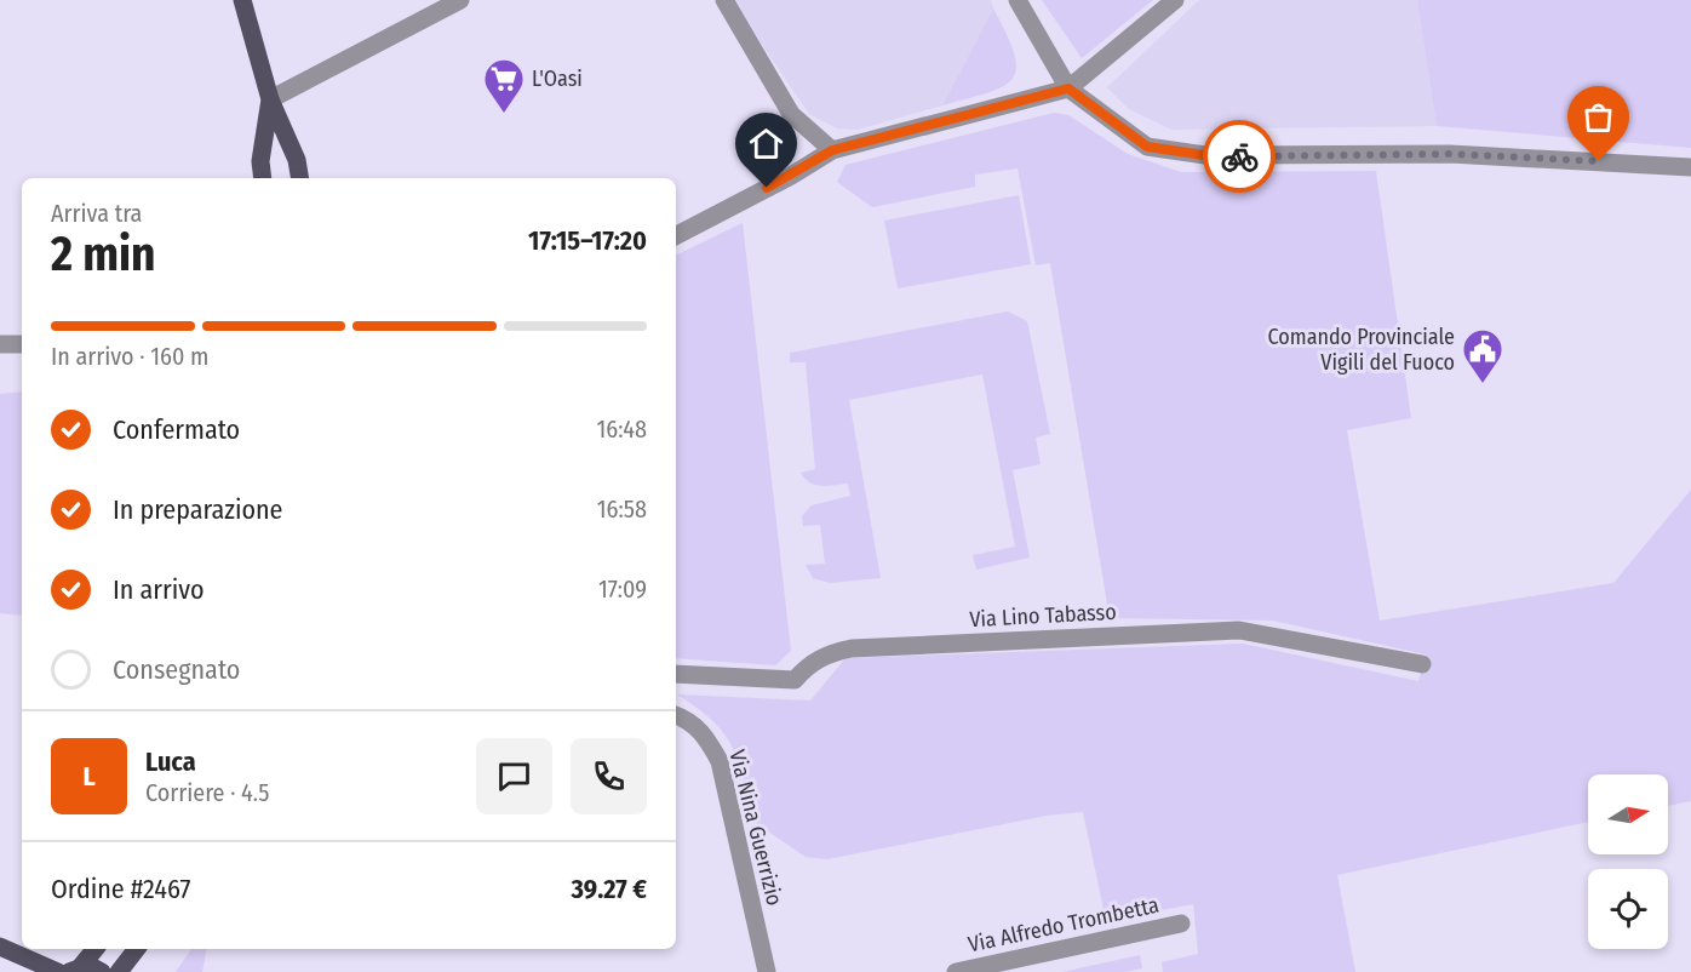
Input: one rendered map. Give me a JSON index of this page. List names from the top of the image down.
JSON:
{
  "streets": {
    "street": ["Via Lino Tabasso", "Via Nina Guerrizio", "Via Alfredo Trombetta"]
  },
  "places": {
    "supermarket": ["L'Oasi"],
    "public building": ["Comando Provinciale Vigili del Fuoco"]
  },
  "north": "right",
  "page": {
    "heading": ["2 min", "Arriva tra", "17:15–17:20"],
    "panel": [
      "Luca",
      "Corriere · 4.5",
      "Ordine #2467",
      "39.27 €"
    ],
    "bar": "In arrivo · 160 m",
    "list": [
      ["Confermato", "16:48"],
      ["In preparazione", "16:58"],
      ["In arrivo", "17:09"],
      "Consegnato"
    ],
    "round": "L"
  }
}
